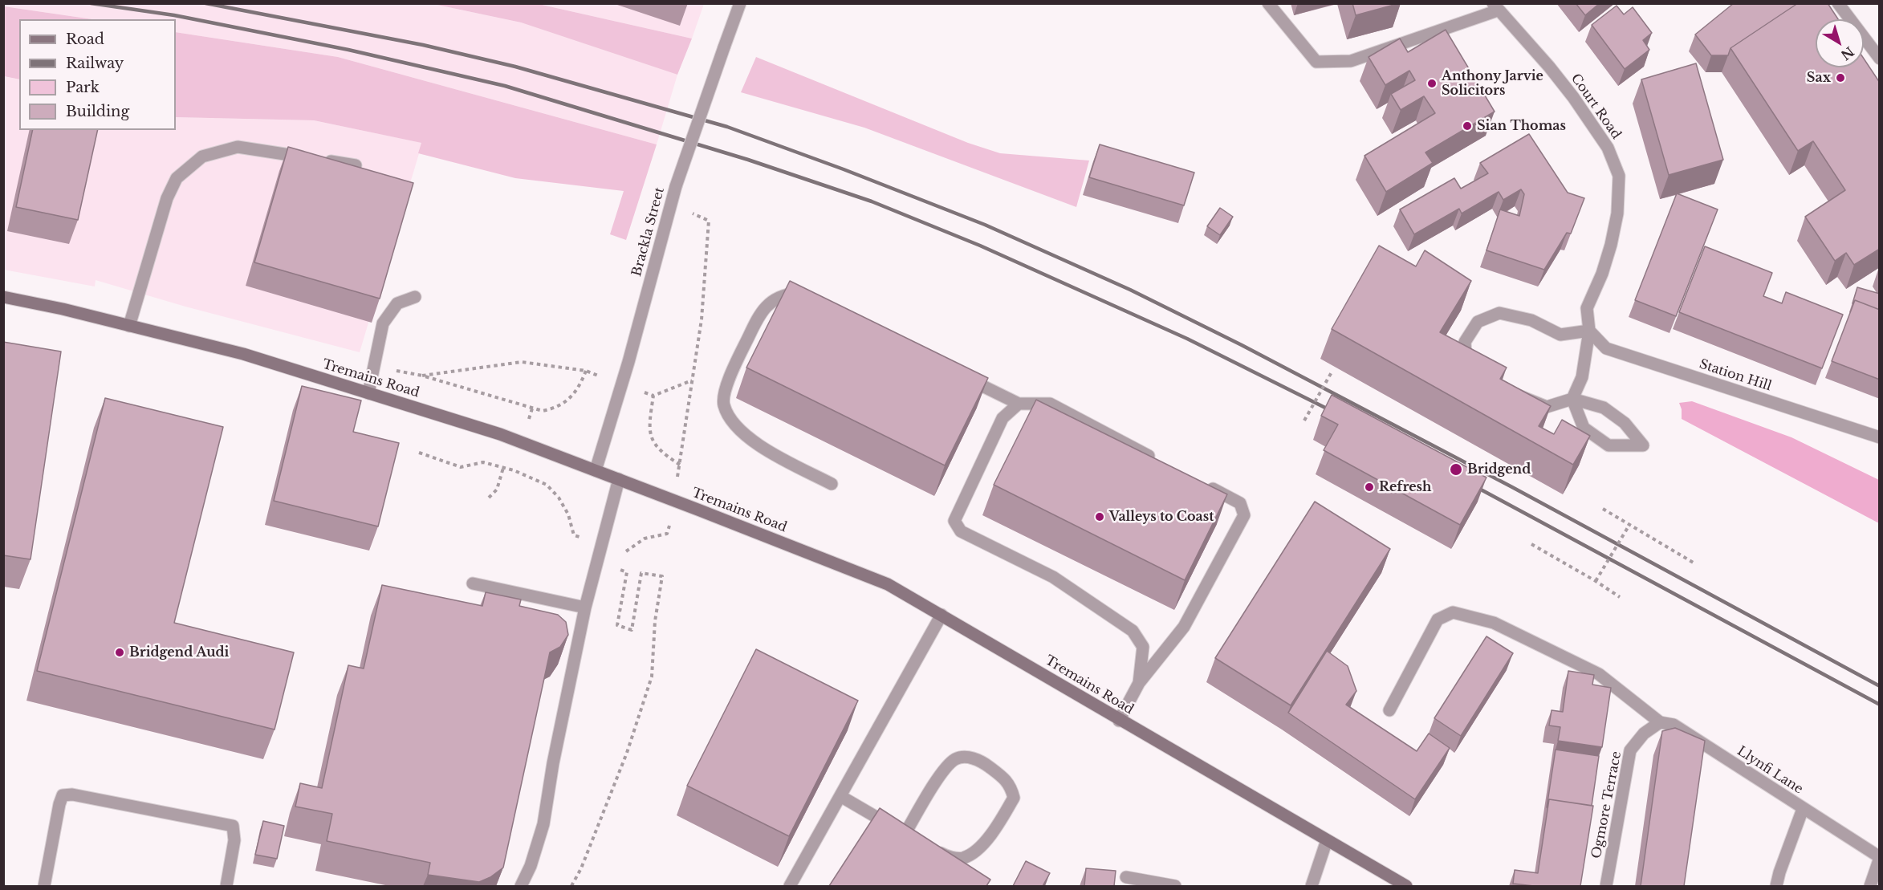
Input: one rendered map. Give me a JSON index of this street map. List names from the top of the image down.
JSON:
{
  "streets": {
    "main road": ["Tremains Road"],
    "street": [
      "Court Road",
      "Brackla Street",
      "Station Hill",
      "Llynfi Lane",
      "Ogmore Terrace"
    ]
  },
  "crossings": [
    ["Court Road", "Station Hill"],
    ["Brackla Street", "Tremains Road"],
    ["Llynfi Lane", "Ogmore Terrace"]
  ],
  "places": [
    "Sax",
    "Anthony Jarvie Solicitors",
    "Sian Thomas",
    "Bridgend",
    "Refresh",
    "Valleys to Coast",
    "Bridgend Audi"
  ],
  "legend": [
    "Road",
    "Railway",
    "Park",
    "Building"
  ],
  "north": "bottom right"
}
